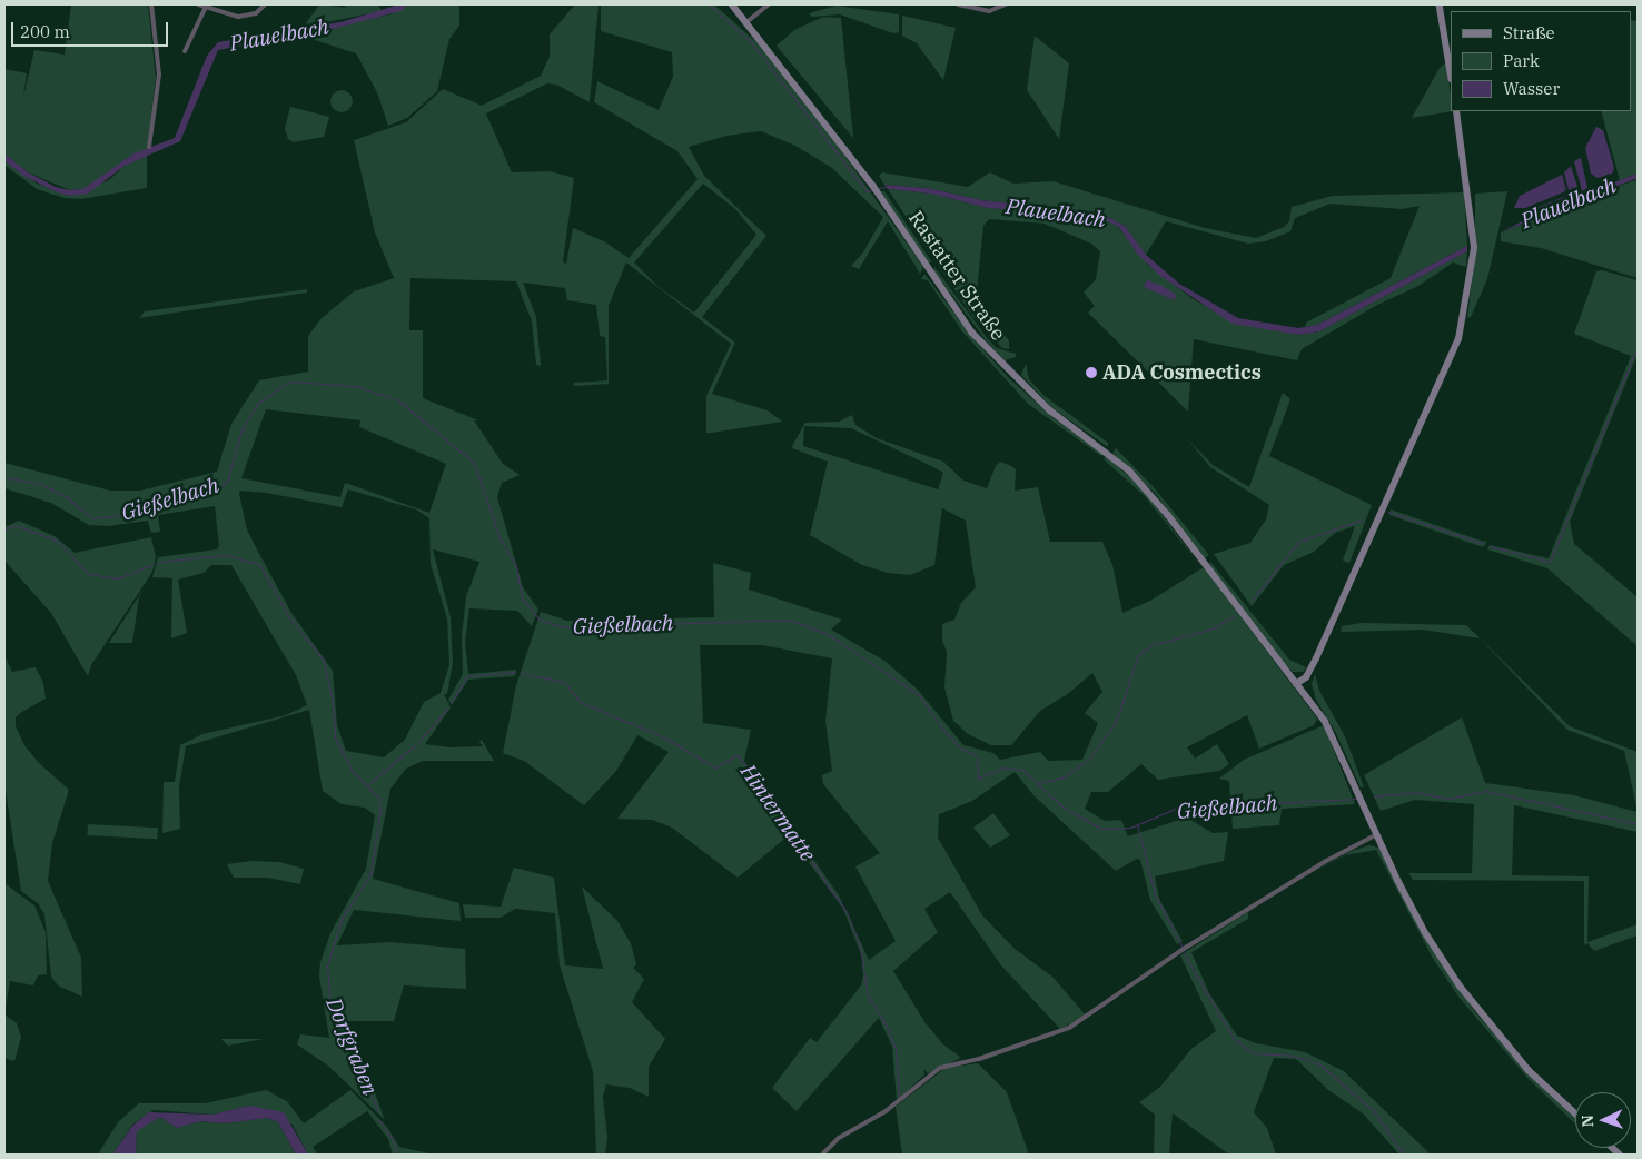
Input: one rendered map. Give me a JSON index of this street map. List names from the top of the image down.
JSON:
{
  "streets": {
    "main road": ["Rastatter Straße"]
  },
  "water": [
    "Plauelbach",
    "Gießelbach",
    "Hintermatte",
    "Dorfgraben"
  ],
  "places": ["ADA Cosmectics"],
  "legend": ["Straße", "Park", "Wasser"],
  "scale_bar": "200 m",
  "north": "left"
}
